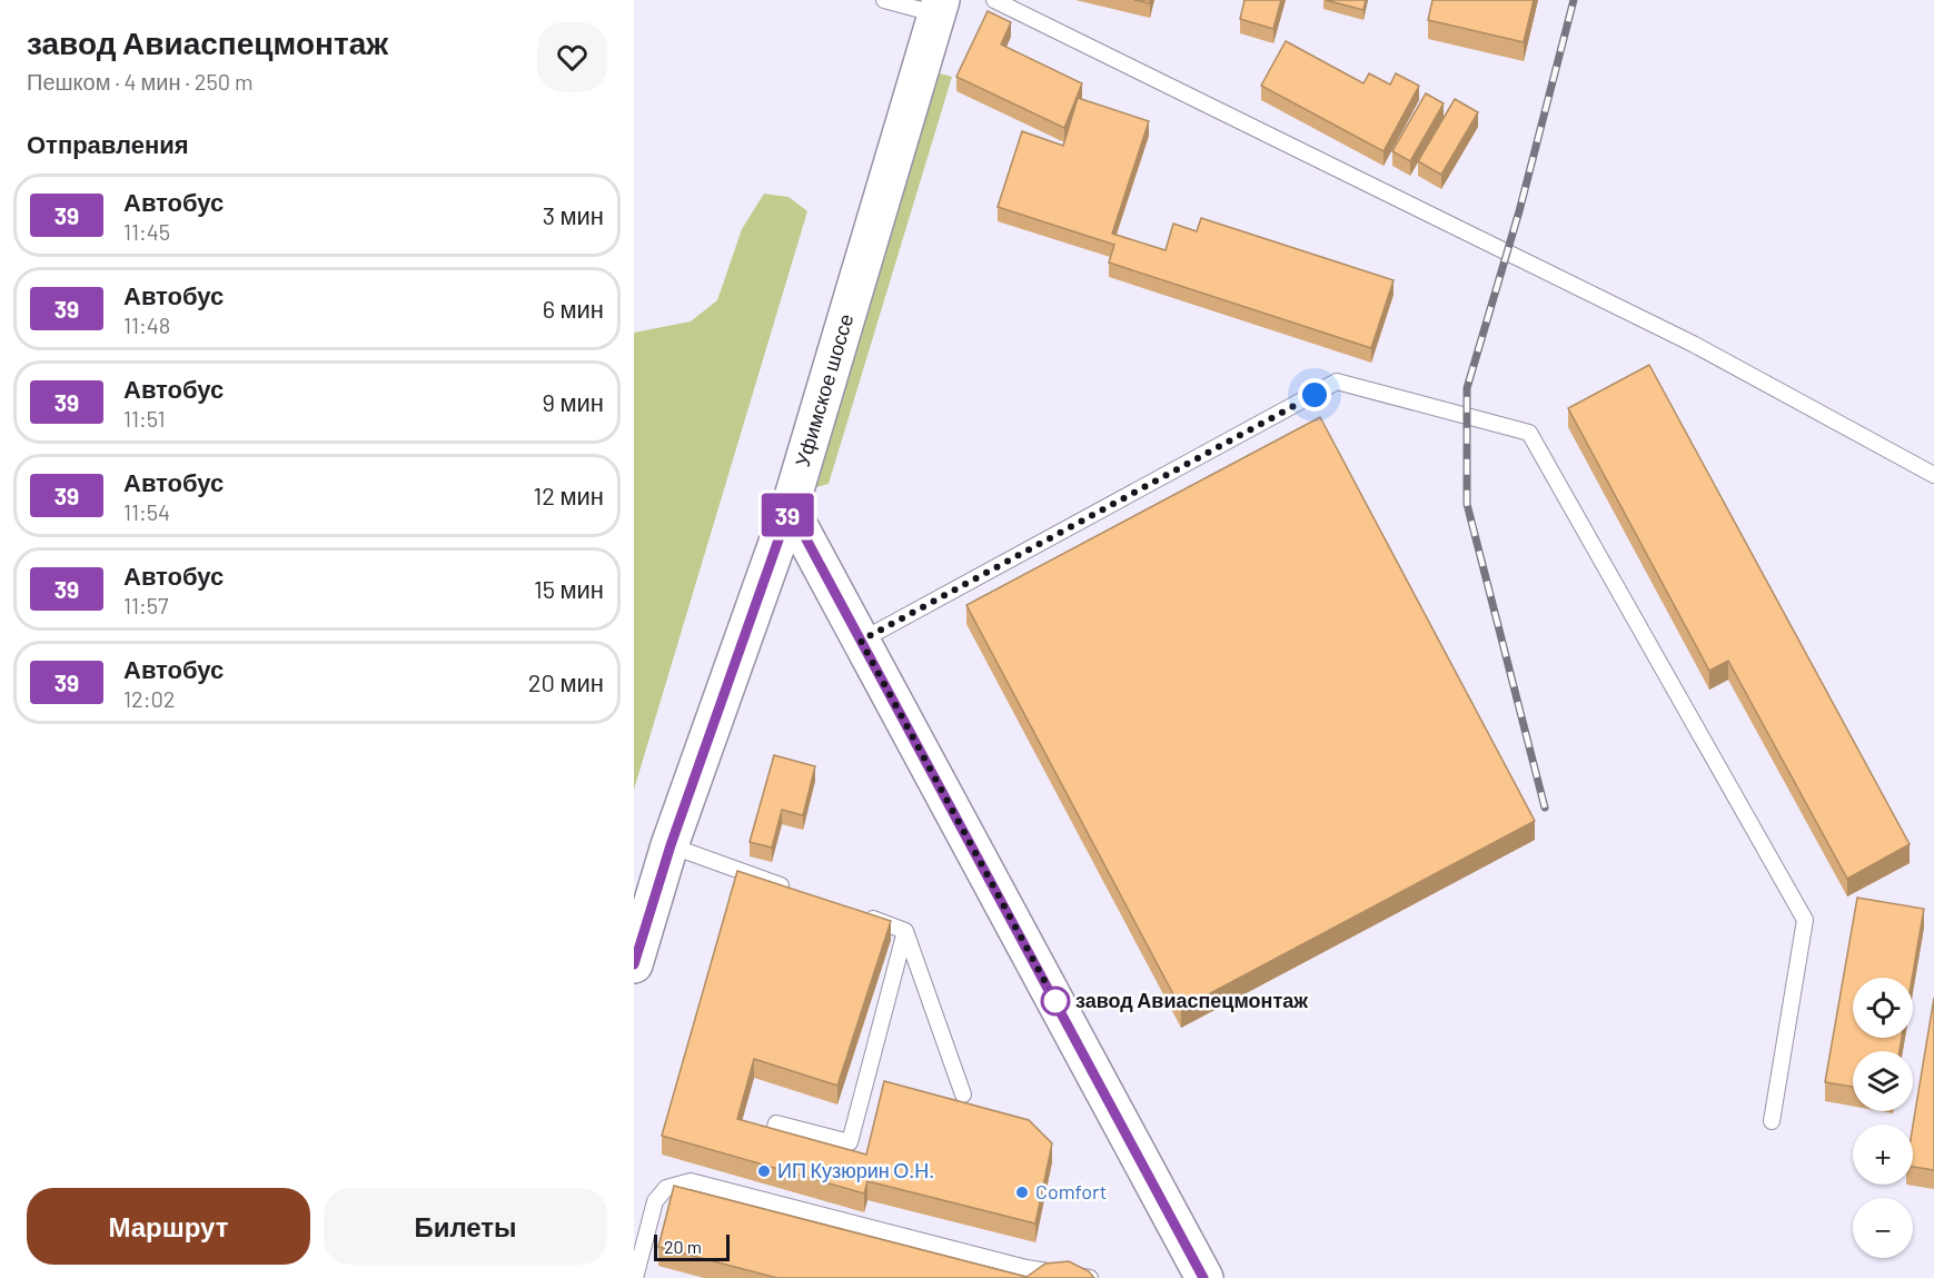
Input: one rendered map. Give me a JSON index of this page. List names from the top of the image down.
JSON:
{
  "streets": {
    "main road": ["Уфимское шоссе"]
  },
  "places": ["завод Авиаспецмонтаж", "ИП Кузюрин О.Н.", "Comfort"],
  "lines": ["bus line 39"],
  "scale_bar": "20 m",
  "page": {
    "heading": [
      ["завод Авиаспецмонтаж", "Пешком · 4 мин · 250 m"],
      "Отправления"
    ],
    "on_map": "39",
    "list": [
      {
        "mark": "39",
        "name": "Автобус",
        "note": "11:45",
        "value": "3 мин"
      },
      {
        "mark": "39",
        "name": "Автобус",
        "note": "11:48",
        "value": "6 мин"
      },
      {
        "mark": "39",
        "name": "Автобус",
        "note": "11:51",
        "value": "9 мин"
      },
      {
        "mark": "39",
        "name": "Автобус",
        "note": "11:54",
        "value": "12 мин"
      },
      {
        "mark": "39",
        "name": "Автобус",
        "note": "11:57",
        "value": "15 мин"
      },
      {
        "mark": "39",
        "name": "Автобус",
        "note": "12:02",
        "value": "20 мин"
      }
    ],
    "map_buttons": ["+", "−"],
    "buttons": ["Маршрут", "Билеты"],
    "scale": "20 m"
  }
}
